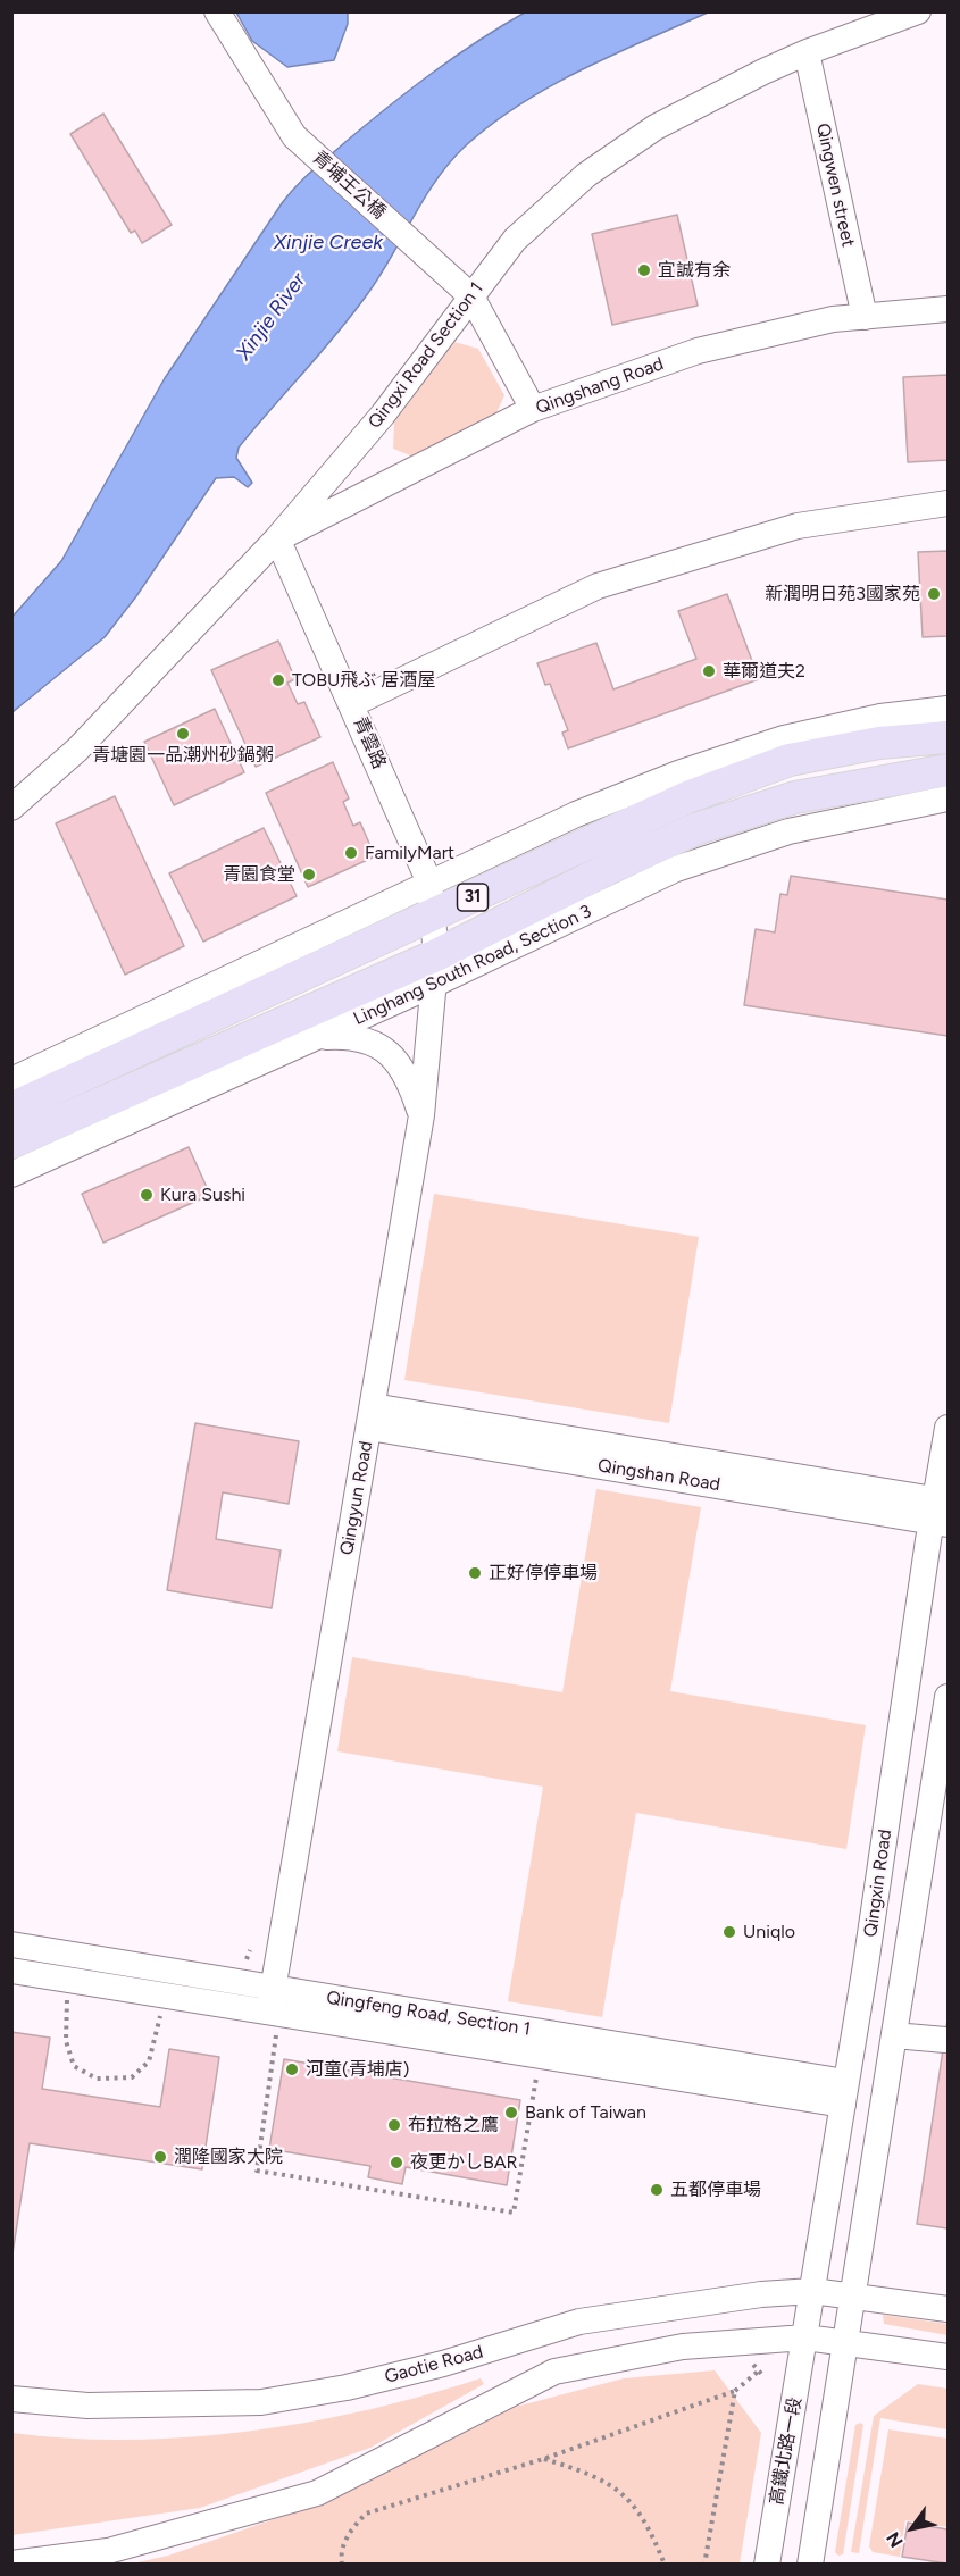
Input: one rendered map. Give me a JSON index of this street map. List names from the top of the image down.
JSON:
{
  "streets": {
    "main road": ["31", "Linghang South Road, Section 3"],
    "street": [
      "青埔王公橋",
      "Qingwen street",
      "Qingxi Road Section 1",
      "Qingshang Road",
      "青雲路",
      "Qingshan Road",
      "Qingyun Road",
      "Qingxin Road",
      "Qingfeng Road, Section 1",
      "Gaotie Road",
      "高鐵北路一段"
    ]
  },
  "crossings": [
    ["青埔王公橋", "Qingxi Road Section 1"],
    ["青埔王公橋", "Qingshang Road"],
    ["Qingwen street", "Qingxi Road Section 1"],
    ["Qingwen street", "Qingshang Road"],
    ["Qingxi Road Section 1", "Qingshang Road"],
    ["Qingxi Road Section 1", "青雲路"],
    ["Qingshang Road", "青雲路"],
    ["青雲路", "31"],
    ["青雲路", "Linghang South Road, Section 3"],
    ["青雲路", "Qingyun Road"],
    ["Linghang South Road, Section 3", "Qingyun Road"],
    ["Qingshan Road", "Qingyun Road"],
    ["Qingshan Road", "Qingxin Road"],
    ["Qingyun Road", "Qingfeng Road, Section 1"],
    ["Qingxin Road", "Qingfeng Road, Section 1"],
    ["Qingxin Road", "Gaotie Road"],
    ["Qingxin Road", "高鐵北路一段"]
  ],
  "water": ["Xinjie Creek", "Xinjie River"],
  "places": [
    "宜誠有余",
    "新潤明日苑3國家苑",
    "華爾道夫2",
    "TOBU飛ぶ 居酒屋",
    "青塘園一品潮州砂鍋粥",
    "FamilyMart",
    "青園食堂",
    "Kura Sushi",
    "正好停停車場",
    "Uniqlo",
    "河童(青埔店)",
    "Bank of Taiwan",
    "布拉格之鷹",
    "潤隆國家大院",
    "夜更かしBAR",
    "五都停車場"
  ],
  "north": "bottom left"
}
